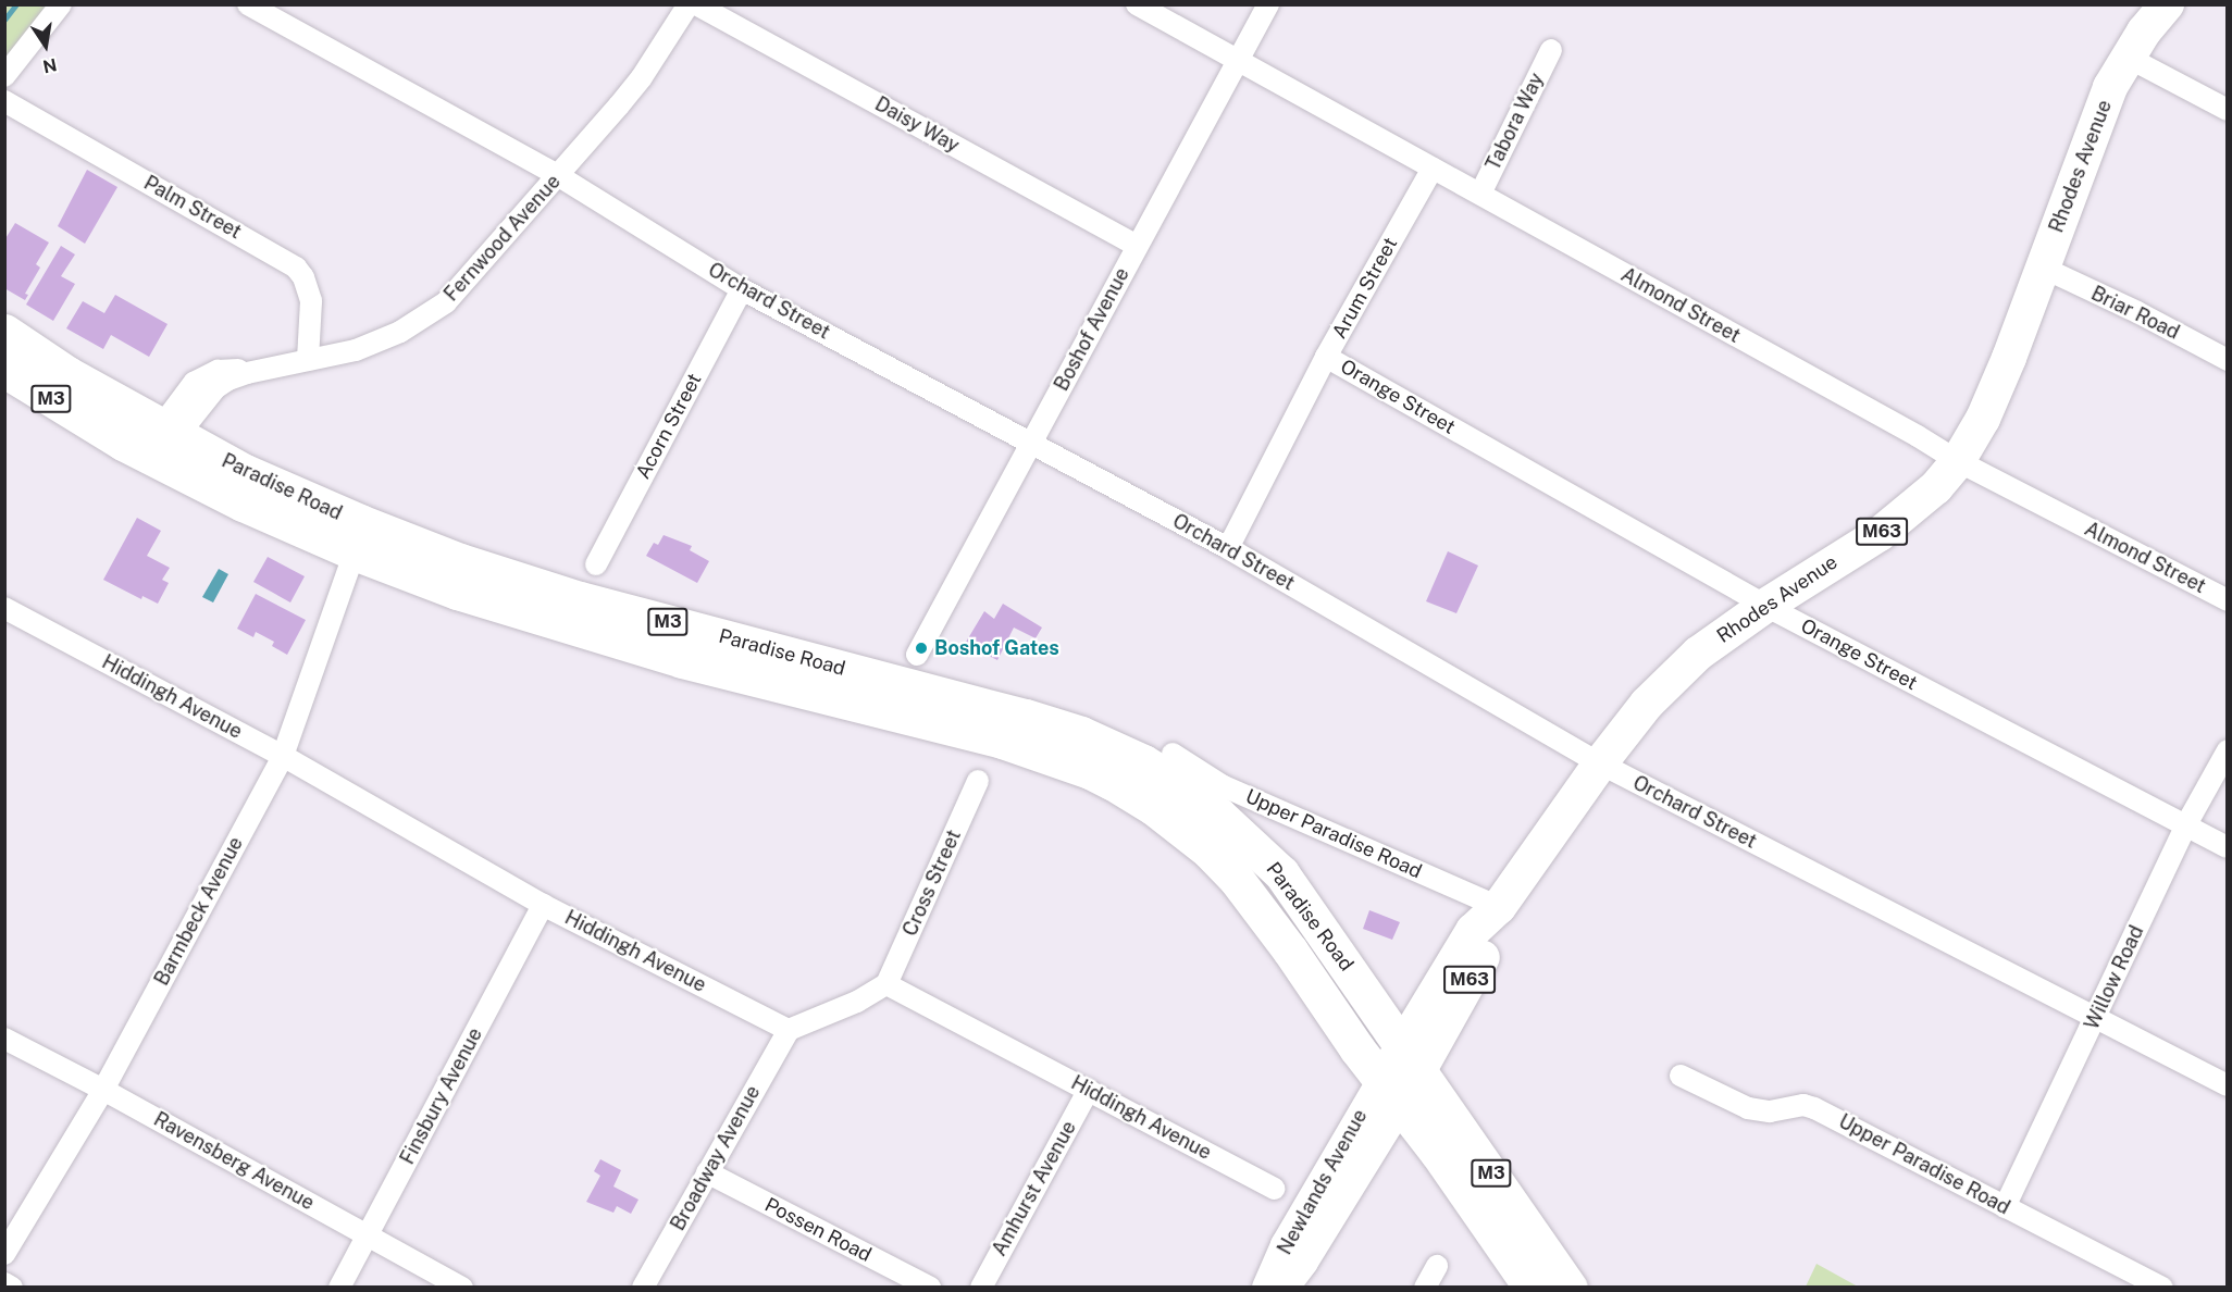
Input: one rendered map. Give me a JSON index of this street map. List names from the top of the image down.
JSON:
{
  "streets": {
    "highway": ["M3", "Paradise Road"],
    "main road": ["Rhodes Avenue", "M63", "Newlands Avenue"],
    "street": [
      "Tabora Way",
      "Daisy Way",
      "Palm Street",
      "Fernwood Avenue",
      "Arum Street",
      "Orchard Street",
      "Almond Street",
      "Briar Road",
      "Boshof Avenue",
      "Orange Street",
      "Acorn Street",
      "Hiddingh Avenue",
      "Upper Paradise Road",
      "Cross Street",
      "Barmbeck Avenue",
      "Willow Road",
      "Finsbury Avenue",
      "Broadway Avenue",
      "Ravensberg Avenue",
      "Amhurst Avenue",
      "Possen Road"
    ]
  },
  "crossings": [
    ["Tabora Way", "Almond Street"],
    ["Daisy Way", "Boshof Avenue"],
    ["Rhodes Avenue", "Orchard Street"],
    ["Rhodes Avenue", "Almond Street"],
    ["Rhodes Avenue", "Briar Road"],
    ["Rhodes Avenue", "Orange Street"],
    ["Rhodes Avenue", "M3"],
    ["Rhodes Avenue", "Paradise Road"],
    ["Rhodes Avenue", "Upper Paradise Road"],
    ["Rhodes Avenue", "Newlands Avenue"],
    ["Palm Street", "Fernwood Avenue"],
    ["Fernwood Avenue", "Orchard Street"],
    ["Fernwood Avenue", "Paradise Road"],
    ["Arum Street", "Orchard Street"],
    ["Arum Street", "Almond Street"],
    ["Arum Street", "Orange Street"],
    ["Orchard Street", "Boshof Avenue"],
    ["Orchard Street", "Acorn Street"],
    ["Orchard Street", "Willow Road"],
    ["Almond Street", "Boshof Avenue"],
    ["Orange Street", "Willow Road"],
    ["M3", "Paradise Road"],
    ["M3", "Newlands Avenue"],
    ["Paradise Road", "Barmbeck Avenue"],
    ["Paradise Road", "Newlands Avenue"],
    ["Hiddingh Avenue", "Cross Street"],
    ["Hiddingh Avenue", "Barmbeck Avenue"],
    ["Hiddingh Avenue", "Finsbury Avenue"],
    ["Hiddingh Avenue", "Broadway Avenue"],
    ["Hiddingh Avenue", "Amhurst Avenue"],
    ["Upper Paradise Road", "Willow Road"],
    ["Barmbeck Avenue", "Ravensberg Avenue"],
    ["Finsbury Avenue", "Ravensberg Avenue"],
    ["Broadway Avenue", "Possen Road"]
  ],
  "places": ["Boshof Gates"],
  "north": "bottom"
}
